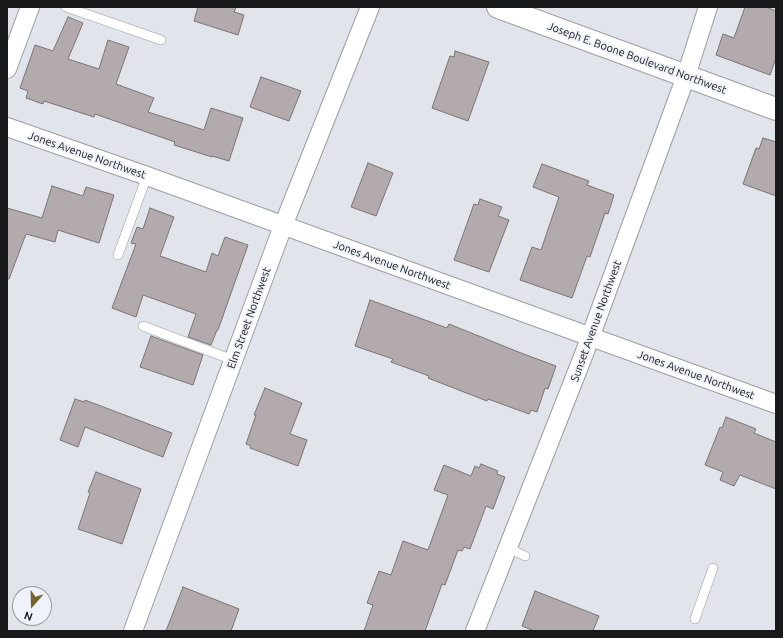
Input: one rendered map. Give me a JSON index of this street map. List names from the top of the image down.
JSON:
{
  "streets": {
    "main road": ["Joseph E. Boone Boulevard Northwest"],
    "street": ["Jones Avenue Northwest", "Elm Street Northwest", "Sunset Avenue Northwest"]
  },
  "crossings": [
    ["Joseph E. Boone Boulevard Northwest", "Sunset Avenue Northwest"],
    ["Jones Avenue Northwest", "Elm Street Northwest"],
    ["Jones Avenue Northwest", "Sunset Avenue Northwest"]
  ],
  "north": "bottom"
}
